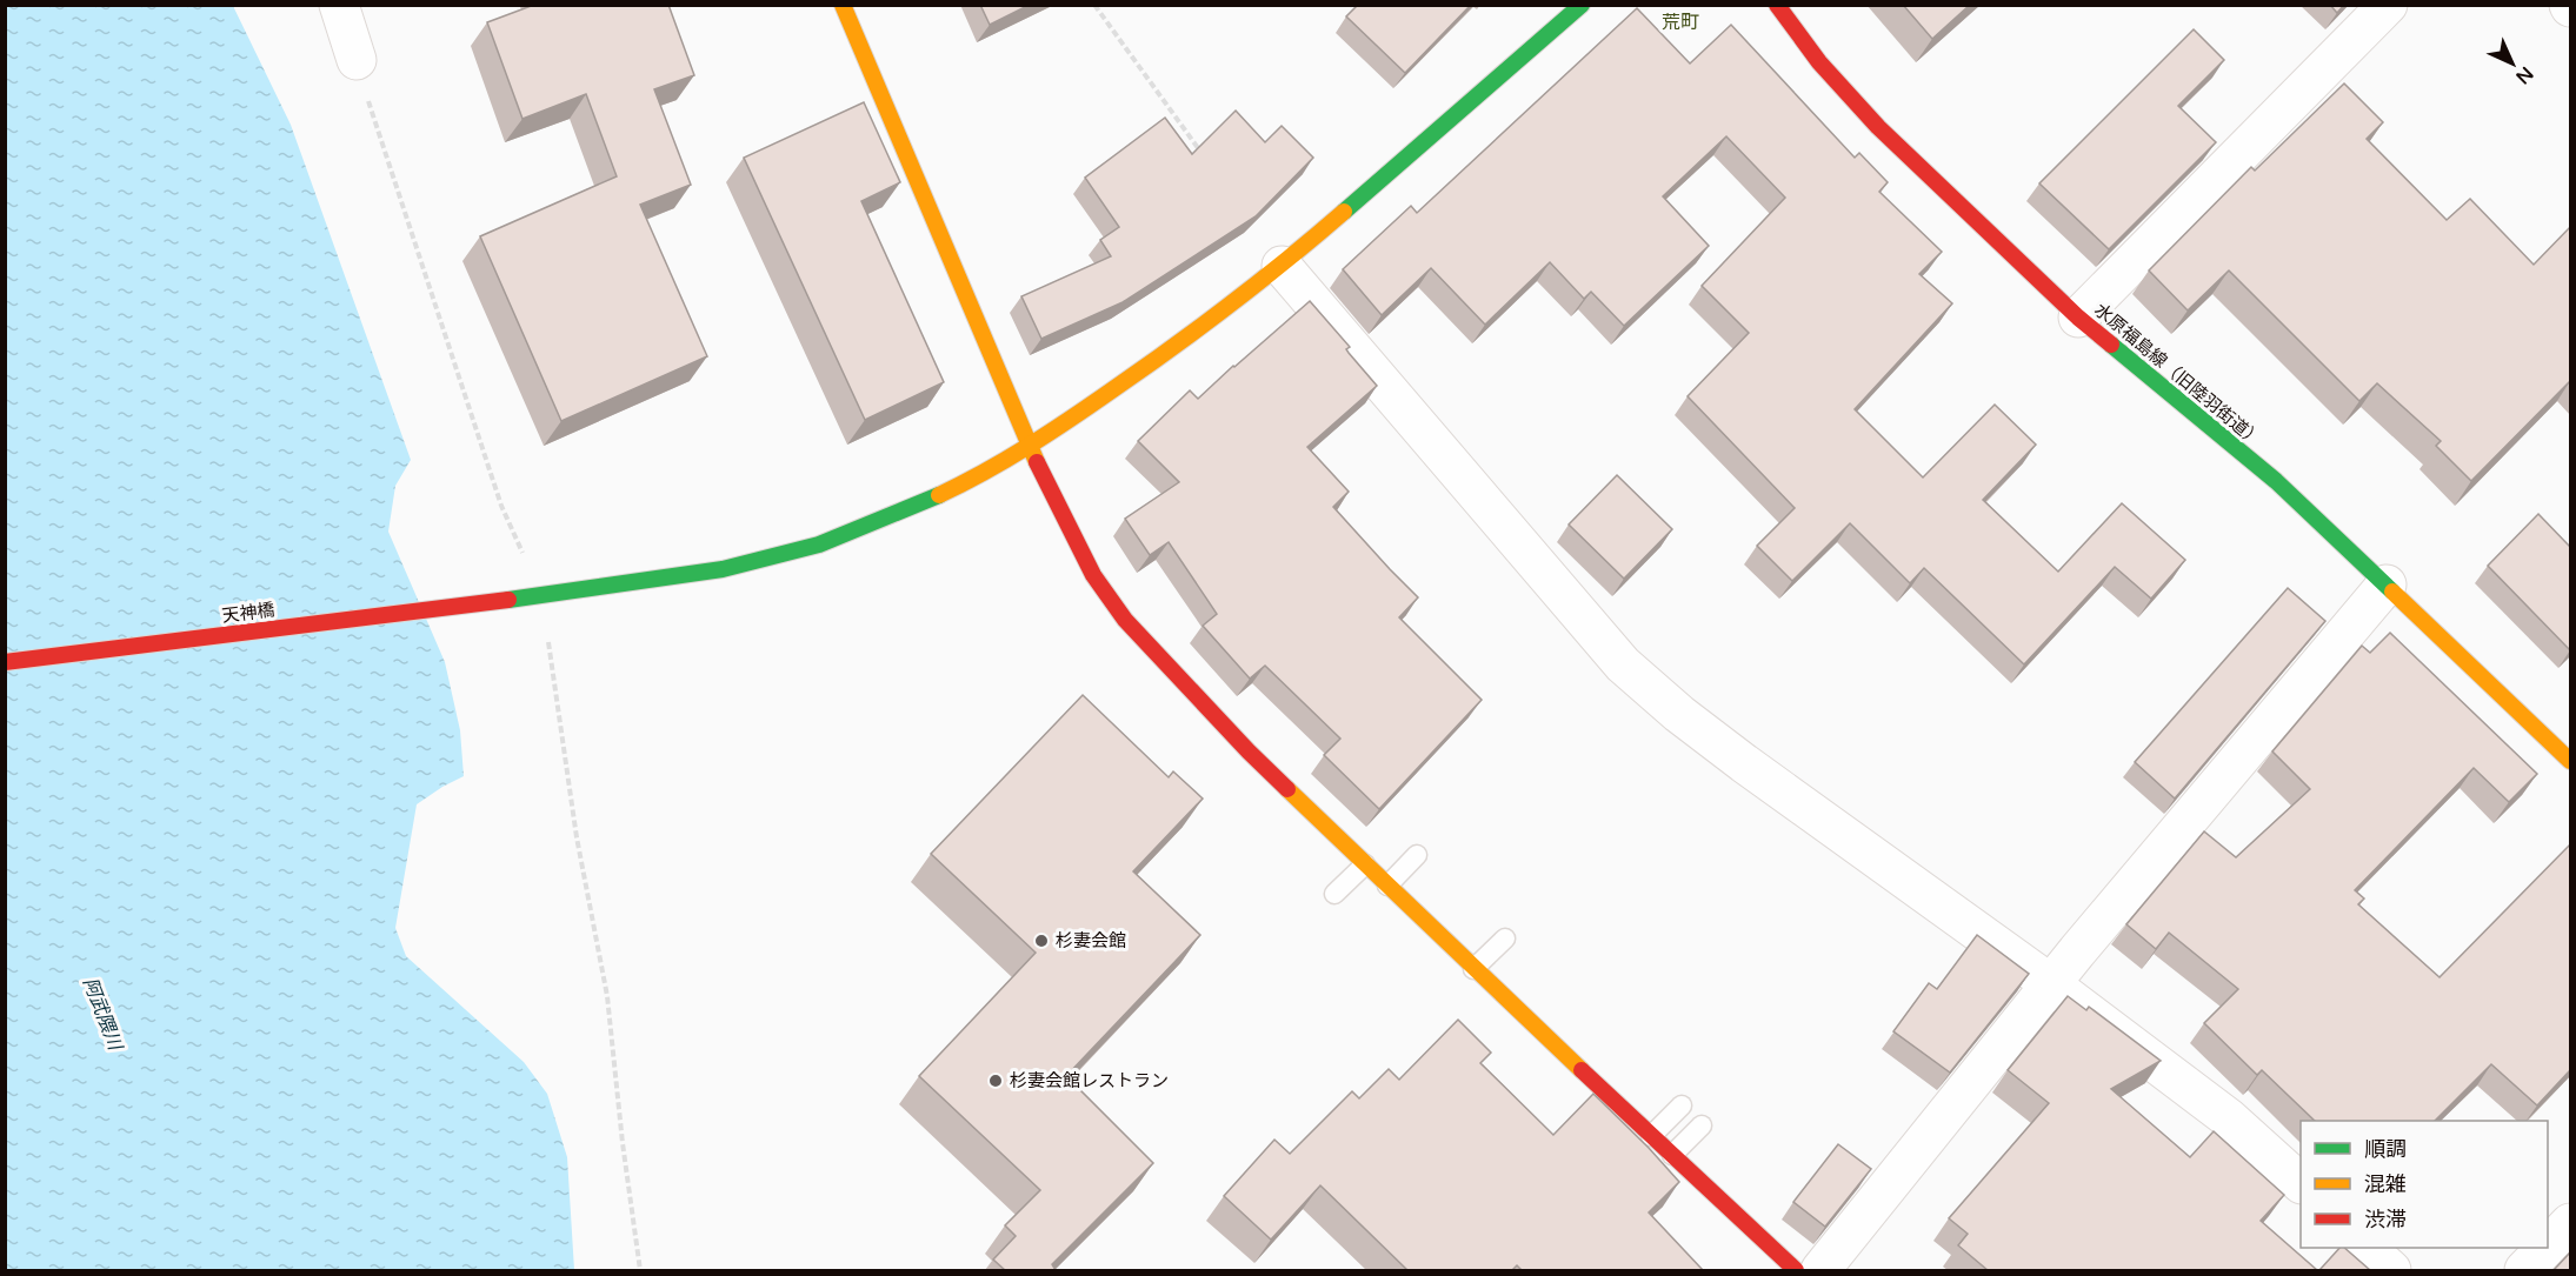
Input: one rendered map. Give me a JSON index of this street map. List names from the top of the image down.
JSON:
{
  "streets": {
    "street": ["水原福島線（旧陸羽街道）", "天神橋"]
  },
  "districts": ["荒町"],
  "water": ["阿武隈川"],
  "places": ["杉妻会館", "杉妻会館レストラン"],
  "legend": ["順調", "混雑", "渋滞"],
  "north": "bottom right"
}
